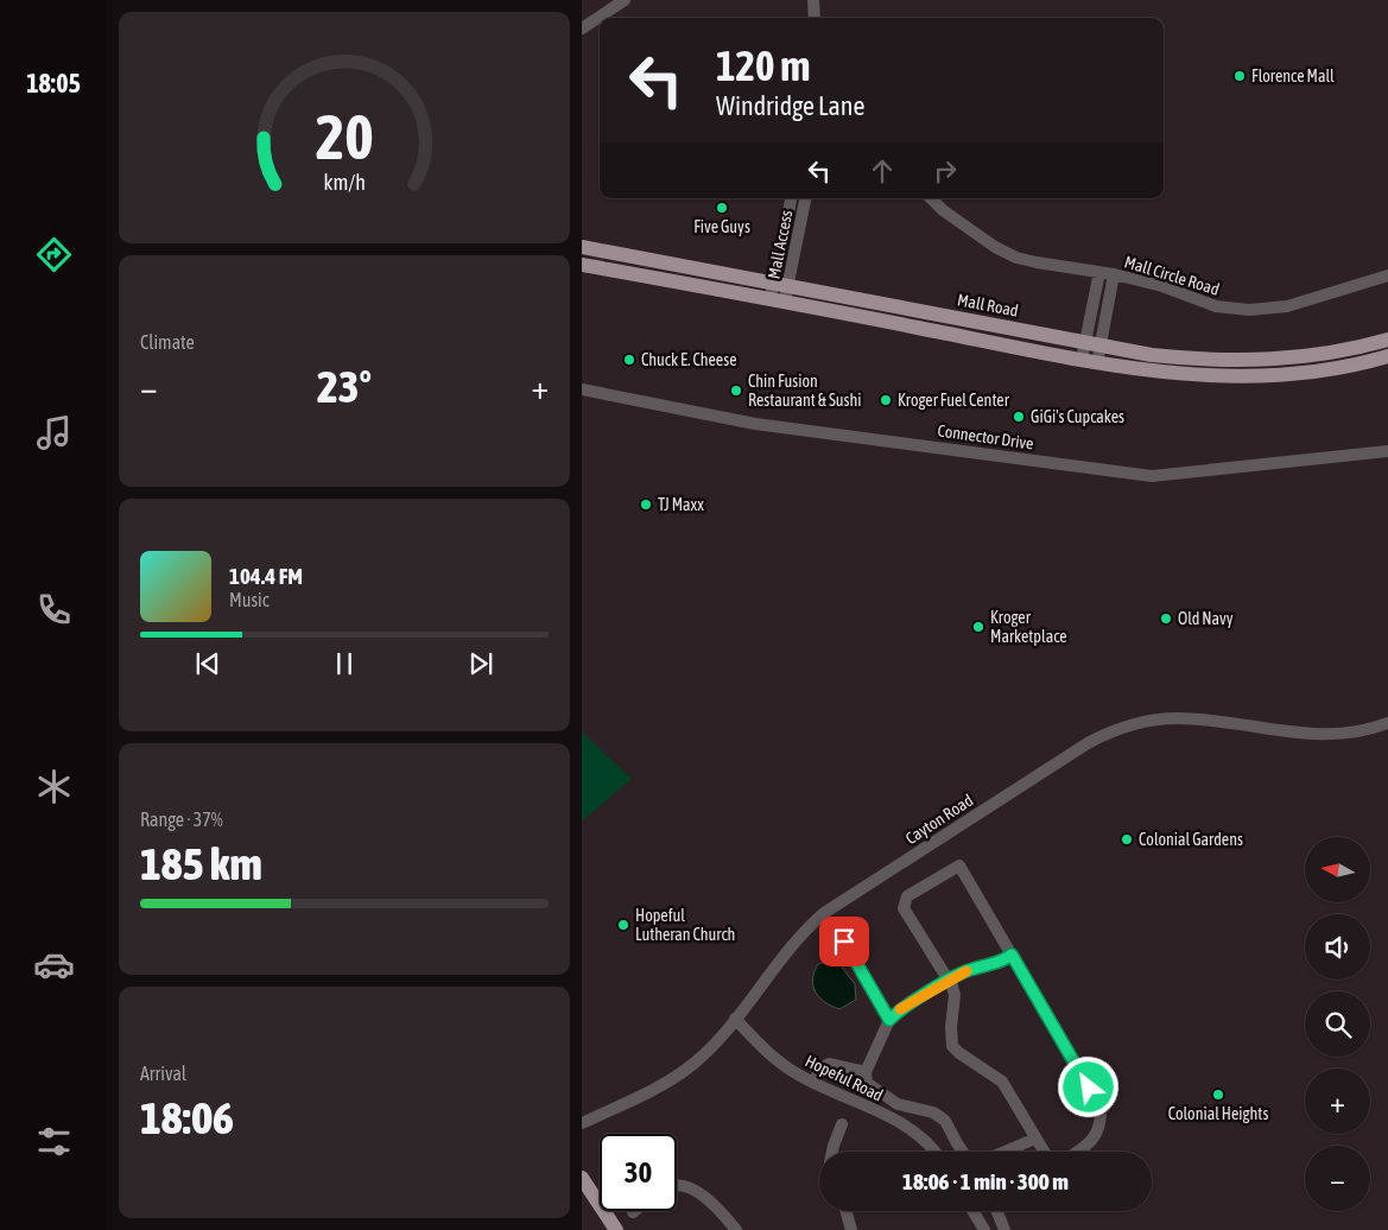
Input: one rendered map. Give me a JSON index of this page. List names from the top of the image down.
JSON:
{
  "streets": {
    "main road": ["Mall Road"],
    "street": [
      "Mall Access",
      "Mall Circle Road",
      "Connector Drive",
      "Cayton Road",
      "Hopeful Road"
    ]
  },
  "crossings": [
    ["Mall Access", "Mall Road"],
    ["Cayton Road", "Hopeful Road"]
  ],
  "places": [
    "Florence Mall",
    "Five Guys",
    "Chuck E. Cheese",
    "Chin Fusion Restaurant & Sushi",
    "Kroger Fuel Center",
    "GiGi's Cupcakes",
    "TJ Maxx",
    "Old Navy",
    "Kroger Marketplace",
    "Colonial Gardens",
    "Hopeful Lutheran Church",
    "Colonial Heights"
  ],
  "north": "left",
  "page": {
    "tabs": "18:05",
    "turn": ["120 m", "Windridge Lane"],
    "tile": [
      "Climate",
      ["Range · 37%", "185 km"],
      ["Arrival", "18:06"]
    ],
    "heat": ["−", "23°", "+"],
    "song": ["104.4 FM", "Music"],
    "map_buttons": ["+", "−"],
    "limit": "30",
    "trip": "18:06 · 1 min · 300 m",
    "gauge": ["20", "km/h"]
  }
}
